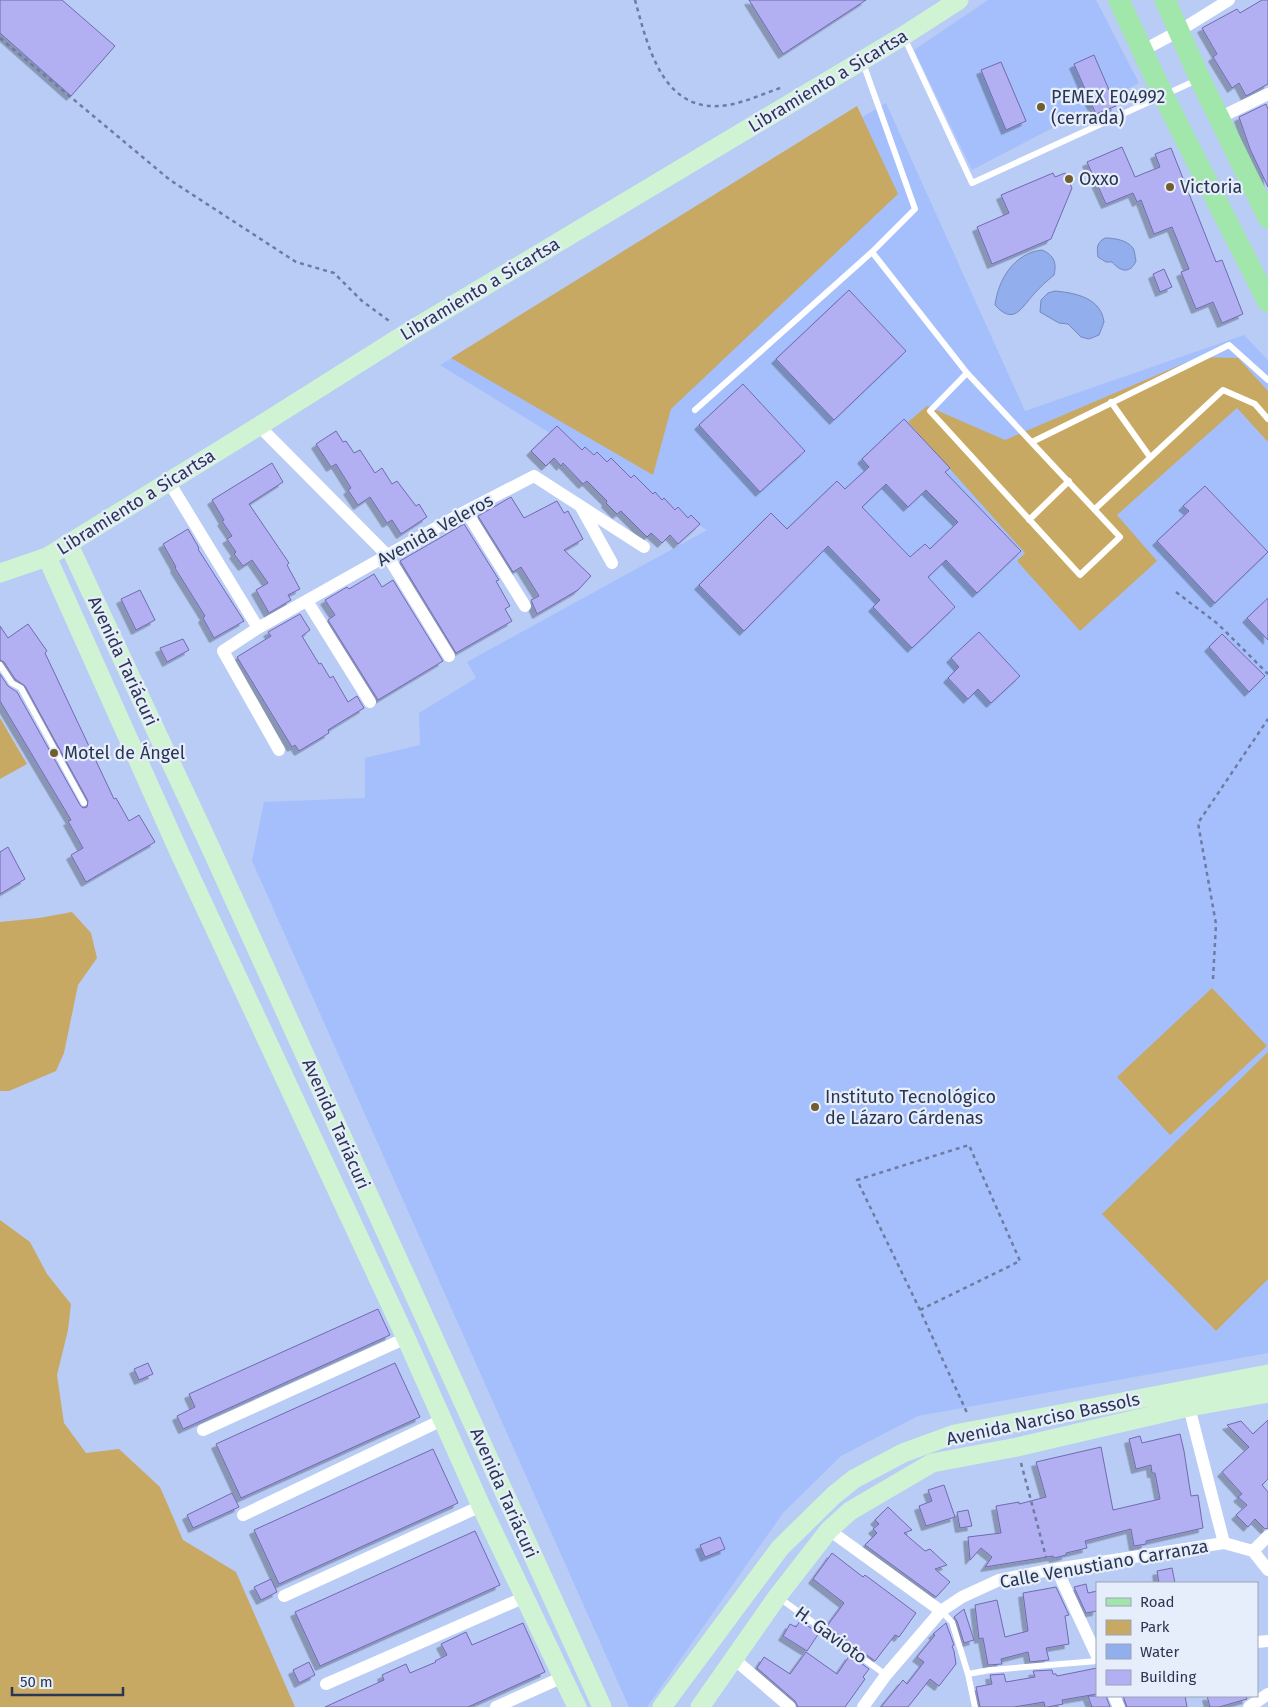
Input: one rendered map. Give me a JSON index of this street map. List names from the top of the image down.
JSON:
{
  "streets": {
    "street": [
      "Libramiento a Sicartsa",
      "Avenida Veleros",
      "Avenida Tariácuri",
      "Avenida Narciso Bassols",
      "Calle Venustiano Carranza"
    ],
    "lane": ["H. Gavioto"]
  },
  "crossings": [
    ["Libramiento a Sicartsa", "Avenida Tariácuri"],
    ["Avenida Narciso Bassols", "H. Gavioto"],
    ["Calle Venustiano Carranza", "H. Gavioto"]
  ],
  "places": [
    "PEMEX E04992 (cerrada)",
    "Oxxo",
    "Victoria",
    "Motel de Ángel",
    "Instituto Tecnológico de Lázaro Cárdenas"
  ],
  "legend": [
    "Road",
    "Park",
    "Water",
    "Building"
  ],
  "scale_bar": "50 m"
}
